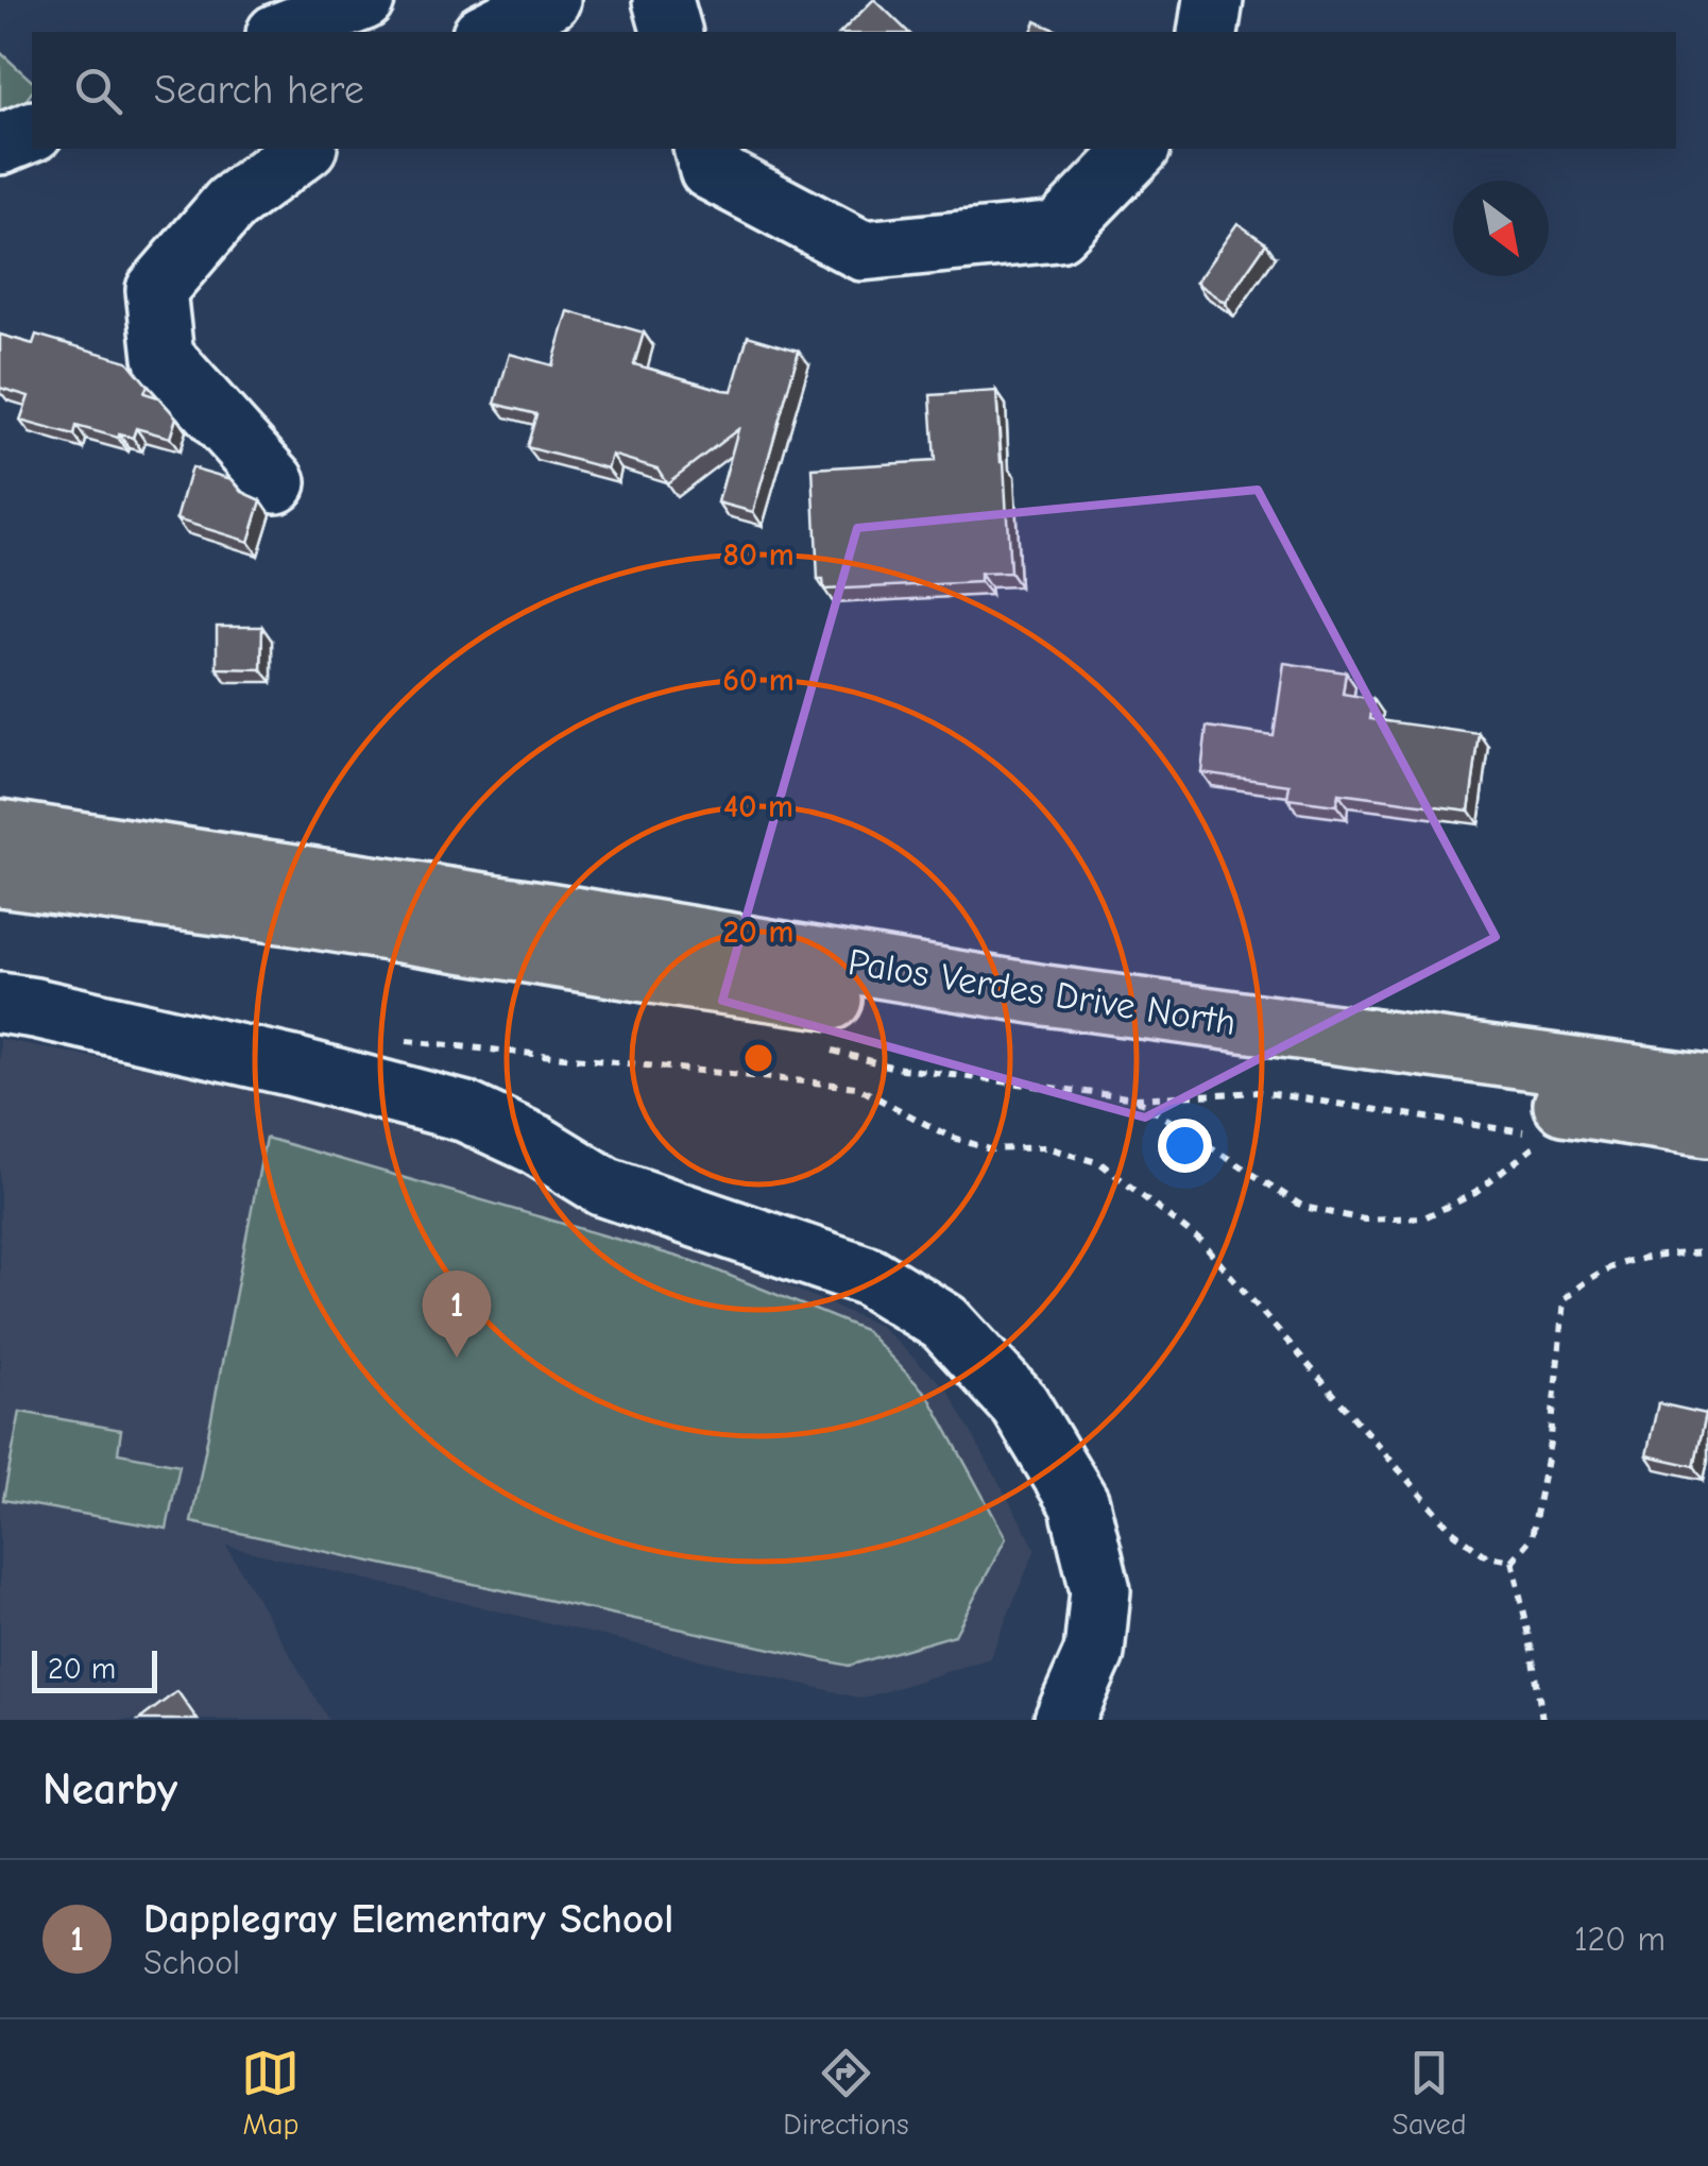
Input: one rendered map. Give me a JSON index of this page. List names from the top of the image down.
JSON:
{
  "streets": {
    "main road": ["Palos Verdes Drive North"]
  },
  "scale_bar": "20 m",
  "north": "bottom right",
  "page": {
    "search": "Search here",
    "pins": "1",
    "scale": "20 m",
    "heading": "Nearby",
    "list": [
      {
        "mark": "1",
        "name": "Dapplegray Elementary School",
        "note": "School",
        "value": "120 m"
      }
    ],
    "nav": ["Map", "Directions", "Saved"]
  },
  "rings": [
    "80 m",
    "60 m",
    "40 m",
    "20 m"
  ]
}
